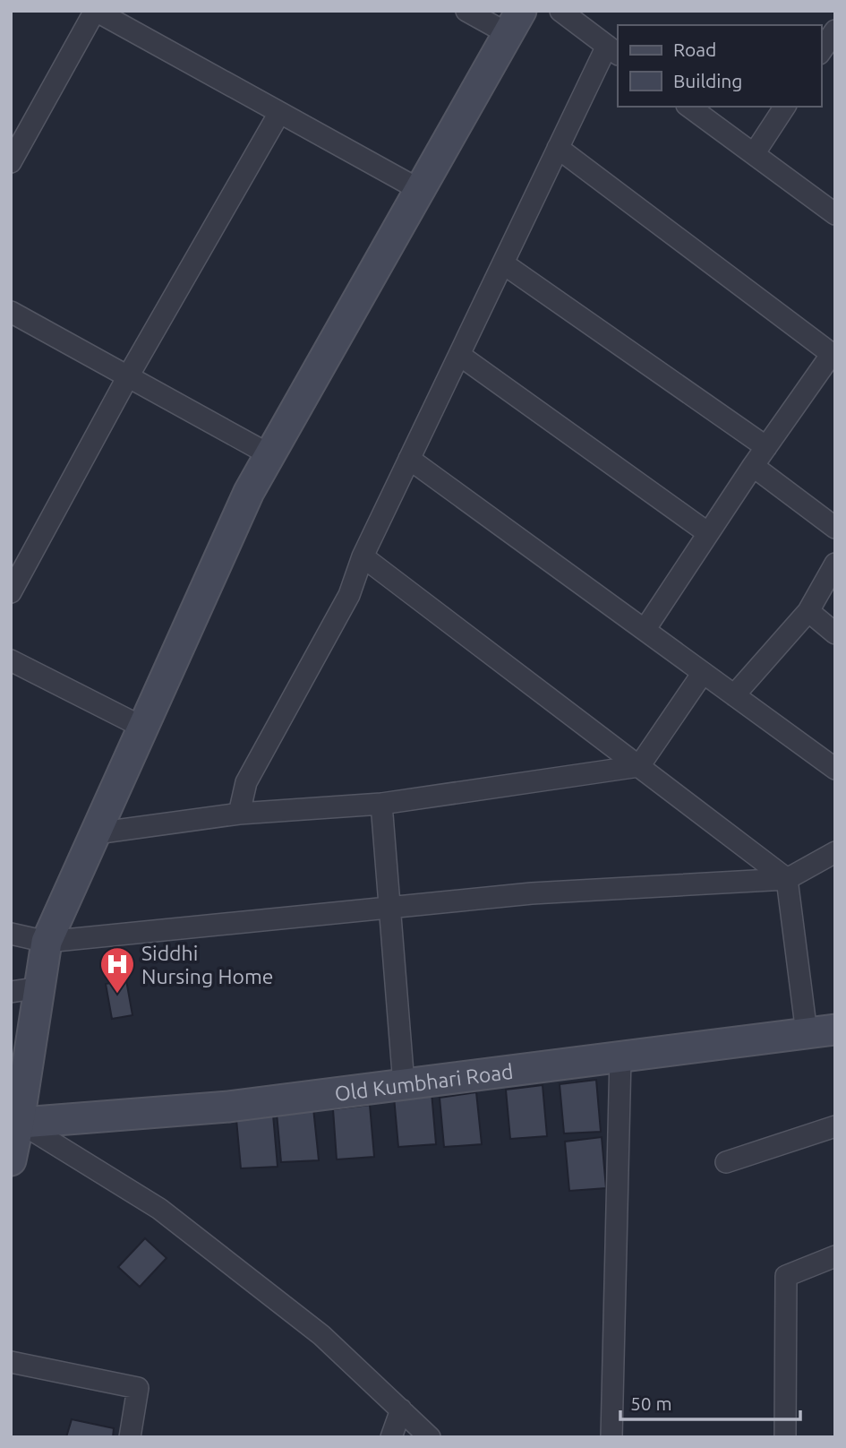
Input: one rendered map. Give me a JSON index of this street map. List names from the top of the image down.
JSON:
{
  "streets": {
    "street": ["Old Kumbhari Road"]
  },
  "places": {
    "hospital": ["Siddhi Nursing Home"]
  },
  "legend": ["Road", "Building"],
  "scale_bar": "50 m"
}
